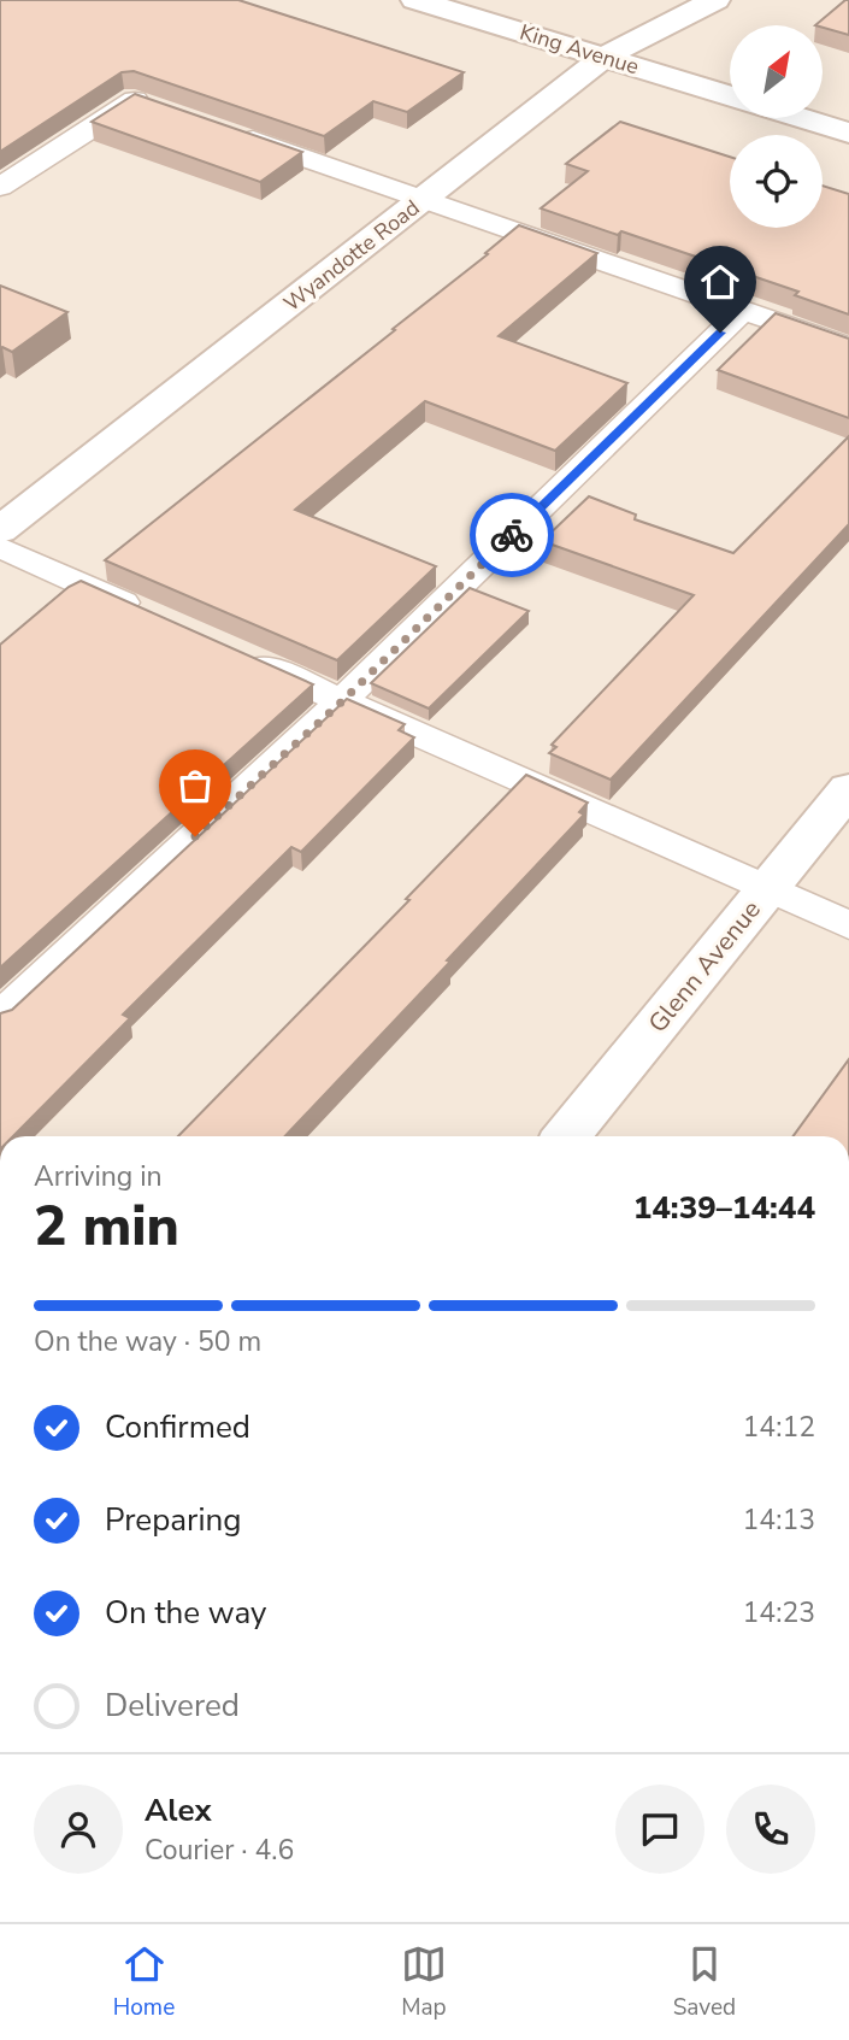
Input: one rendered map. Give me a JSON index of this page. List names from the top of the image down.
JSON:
{
  "streets": {
    "street": ["King Avenue", "Wyandotte Road", "Glenn Avenue"]
  },
  "crossings": [
    ["King Avenue", "Wyandotte Road"]
  ],
  "north": "top right",
  "page": {
    "heading": ["2 min", "Arriving in", "14:39–14:44"],
    "panel": ["Alex", "Courier · 4.6"],
    "bar": "On the way · 50 m",
    "list": [
      ["Confirmed", "14:12"],
      ["Preparing", "14:13"],
      ["On the way", "14:23"],
      "Delivered"
    ],
    "tabs": ["Home", "Map", "Saved"]
  }
}
